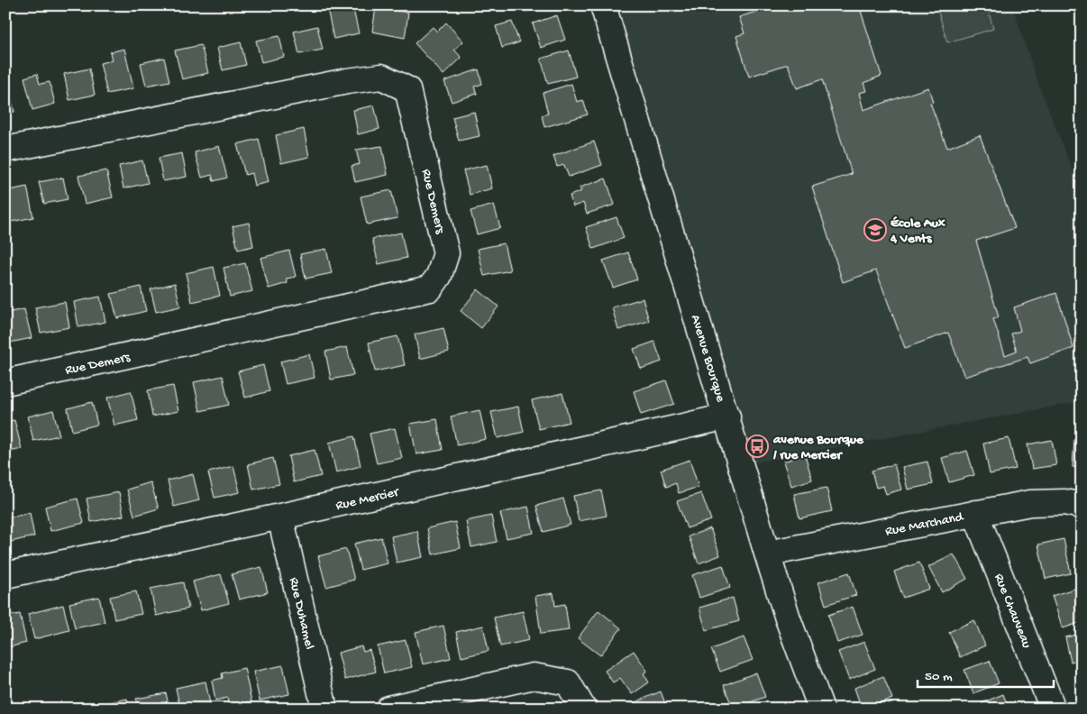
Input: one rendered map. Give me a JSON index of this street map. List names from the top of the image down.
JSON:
{
  "streets": {
    "street": [
      "Rue Demers",
      "Avenue Bourque",
      "Rue Mercier",
      "Rue Marchand",
      "Rue Chauveau",
      "Rue Duhamel"
    ]
  },
  "crossings": [
    ["Avenue Bourque", "Rue Mercier"],
    ["Avenue Bourque", "Rue Marchand"],
    ["Rue Mercier", "Rue Duhamel"],
    ["Rue Marchand", "Rue Chauveau"]
  ],
  "places": {
    "school or university": ["École Aux 4 Vents"],
    "bus stop": ["avenue Bourque / rue Mercier"]
  },
  "scale_bar": "50 m"
}
